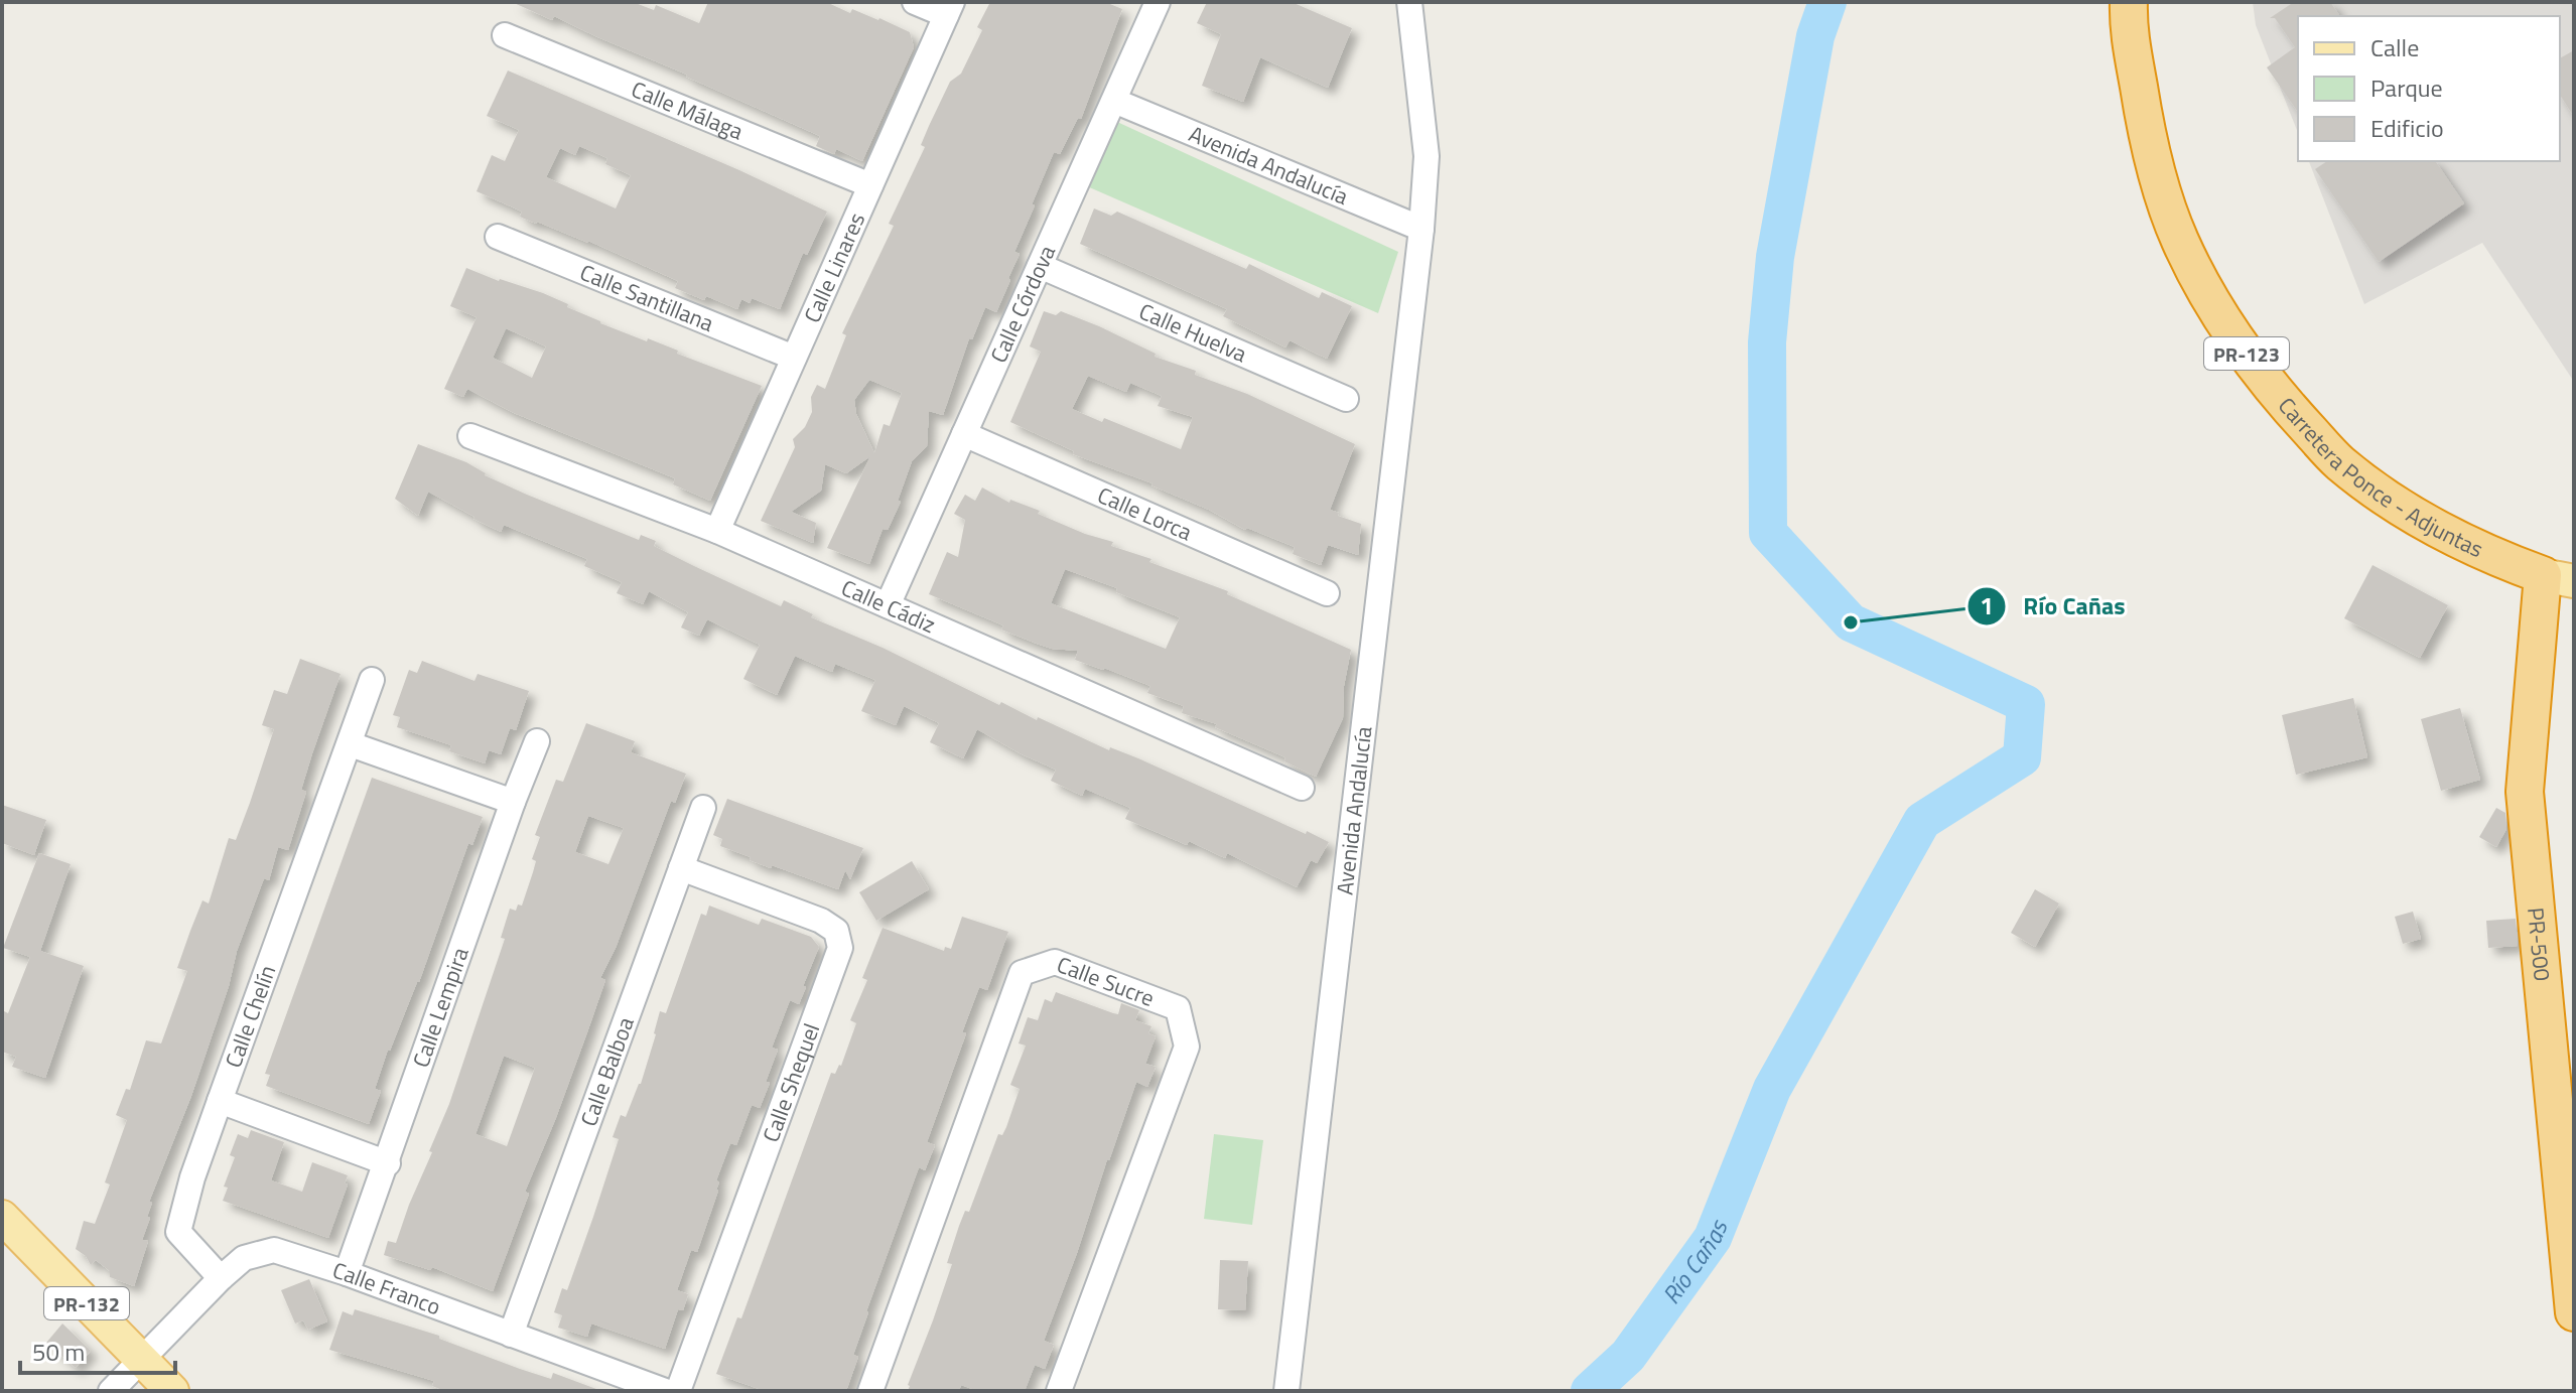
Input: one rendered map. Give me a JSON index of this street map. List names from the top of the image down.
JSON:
{
  "streets": {
    "highway": ["PR-123", "Carretera Ponce - Adjuntas", "PR-500"],
    "main road": ["PR-132"],
    "street": [
      "Calle Málaga",
      "Avenida Andalucía",
      "Calle Linares",
      "Calle Santillana",
      "Calle Córdova",
      "Calle Huelva",
      "Calle Lorca",
      "Calle Cádiz",
      "Calle Sucre",
      "Calle Lempira",
      "Calle Chelín",
      "Calle Balboa",
      "Calle Shequel",
      "Calle Franco"
    ]
  },
  "crossings": [
    ["Calle Málaga", "Calle Linares"],
    ["Avenida Andalucía", "Calle Córdova"],
    ["Calle Linares", "Calle Santillana"],
    ["Calle Linares", "Calle Cádiz"],
    ["Calle Córdova", "Calle Huelva"],
    ["Calle Córdova", "Calle Lorca"],
    ["Calle Córdova", "Calle Cádiz"],
    ["Carretera Ponce - Adjuntas", "PR-500"],
    ["Calle Lempira", "Calle Franco"],
    ["Calle Chelín", "Calle Franco"],
    ["Calle Balboa", "Calle Shequel"],
    ["Calle Balboa", "Calle Franco"],
    ["Calle Franco", "PR-132"]
  ],
  "water": ["Río Cañas"],
  "places": ["Río Cañas"],
  "legend": ["Calle", "Parque", "Edificio"],
  "scale_bar": "50 m"
}
